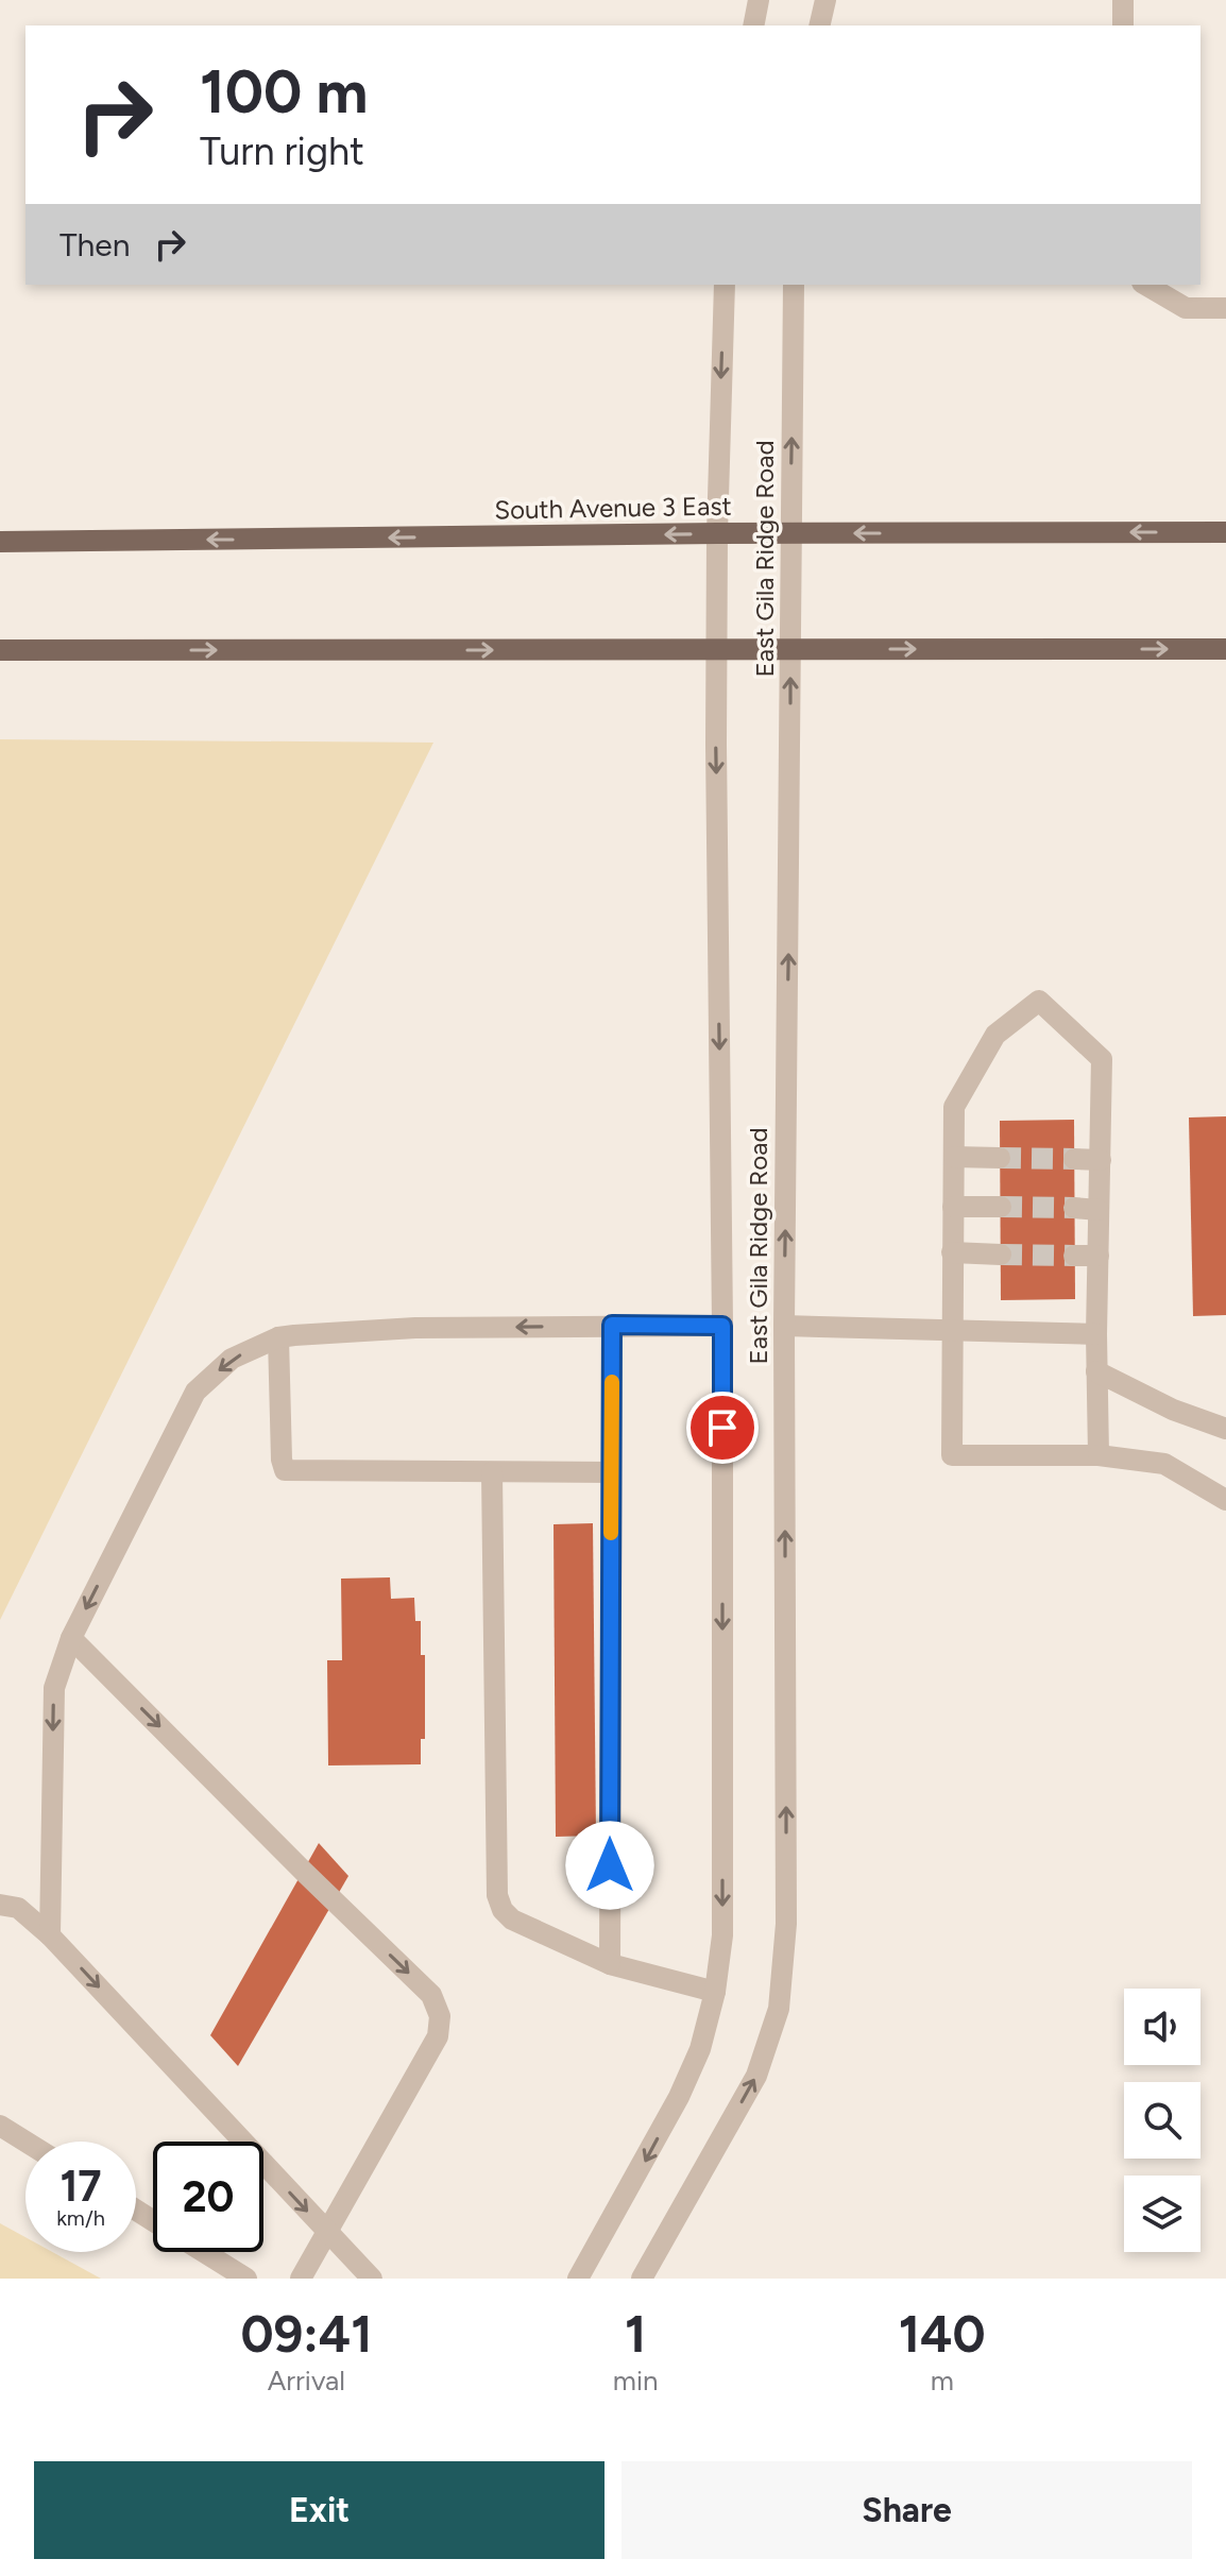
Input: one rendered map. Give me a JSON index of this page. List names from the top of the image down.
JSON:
{
  "streets": {
    "main road": ["South Avenue 3 East"],
    "street": ["East Gila Ridge Road"]
  },
  "crossings": [
    ["South Avenue 3 East", "East Gila Ridge Road"]
  ],
  "page": {
    "turn": ["100 m", "Turn right"],
    "then": "Then",
    "speed": "17 km/h",
    "limit": "20",
    "eta": [
      "09:41",
      "Arrival",
      "1",
      "min",
      "140",
      "m"
    ],
    "buttons": ["Exit", "Share"]
  }
}
